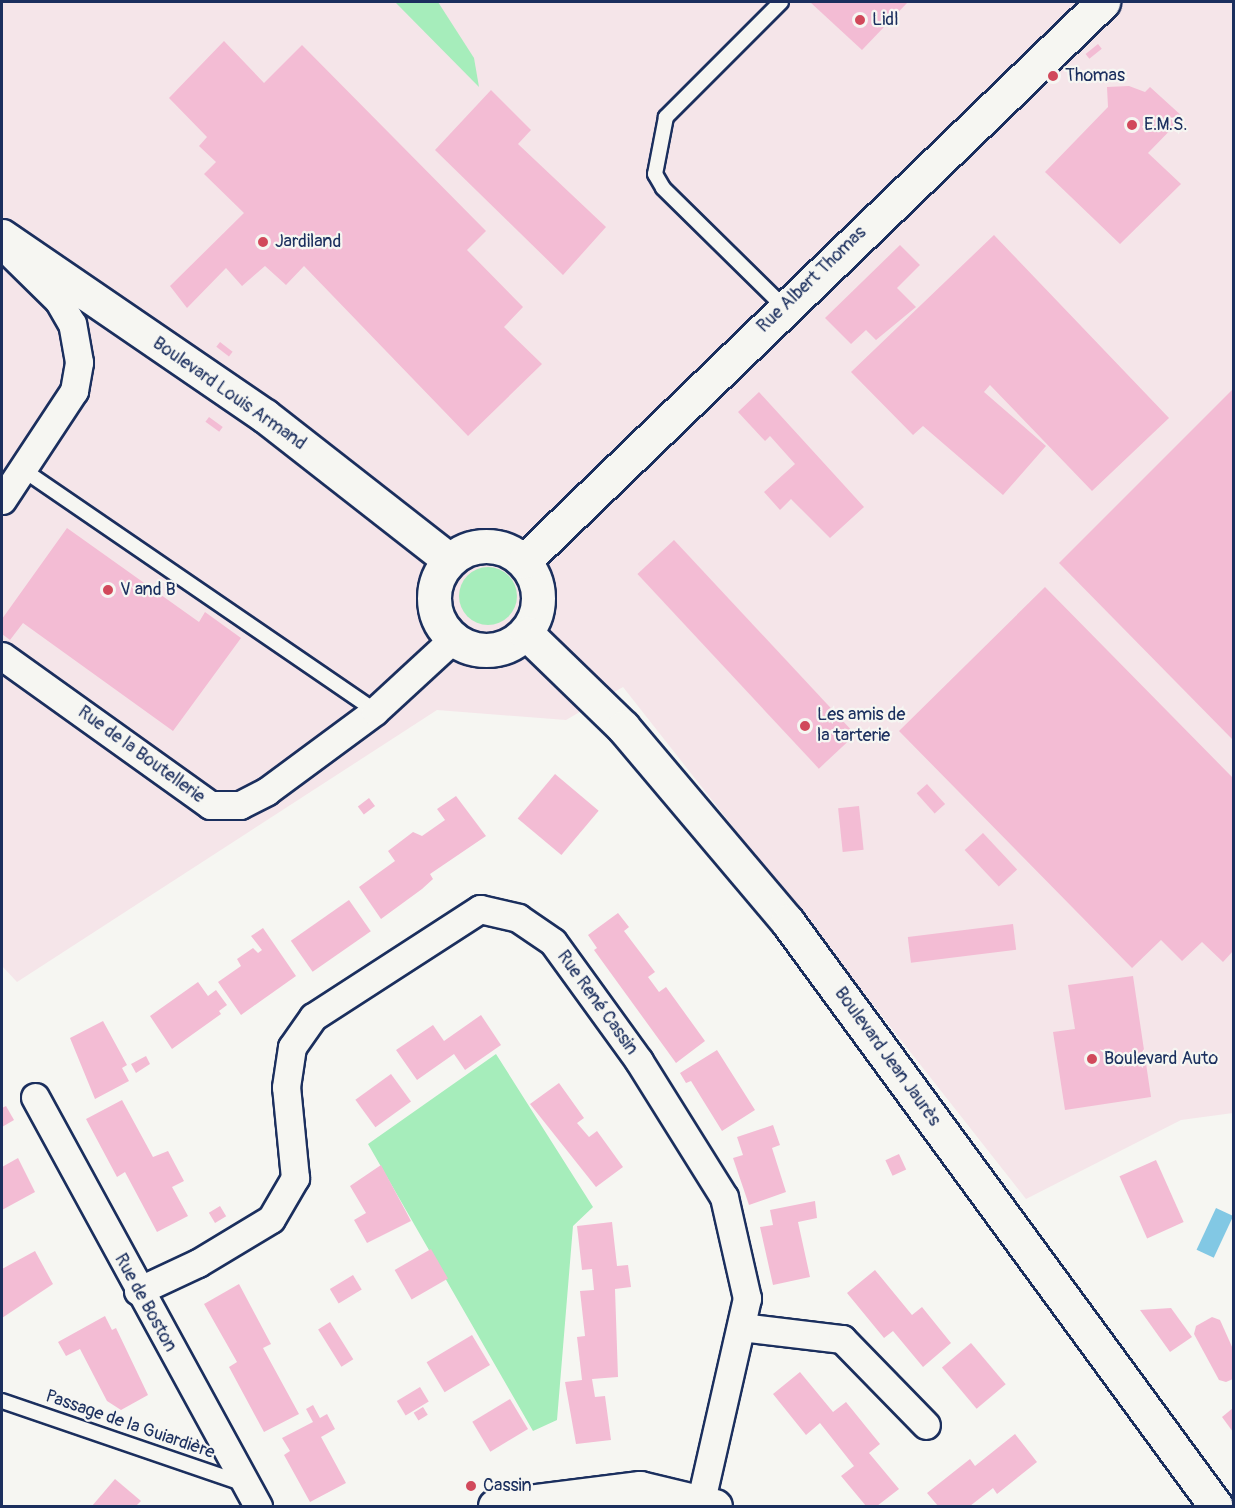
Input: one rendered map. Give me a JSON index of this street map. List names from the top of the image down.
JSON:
{
  "streets": {
    "main road": ["Rue Albert Thomas", "Boulevard Louis Armand", "Boulevard Jean Jaurès"],
    "street": ["Rue de la Boutellerie", "Rue René Cassin", "Rue de Boston"],
    "lane": ["Passage de la Guiardière"]
  },
  "crossings": [
    ["Rue Albert Thomas", "Boulevard Louis Armand"],
    ["Rue Albert Thomas", "Rue de la Boutellerie"],
    ["Rue Albert Thomas", "Boulevard Jean Jaurès"],
    ["Boulevard Louis Armand", "Rue de la Boutellerie"],
    ["Boulevard Louis Armand", "Boulevard Jean Jaurès"],
    ["Rue de la Boutellerie", "Boulevard Jean Jaurès"],
    ["Rue René Cassin", "Rue de Boston"],
    ["Rue de Boston", "Passage de la Guiardière"]
  ],
  "places": [
    "Lidl",
    "Thomas",
    "E.M.S.",
    "Jardiland",
    "V and B",
    "Les amis de la tarterie",
    "Boulevard Auto",
    "Cassin"
  ]
}
